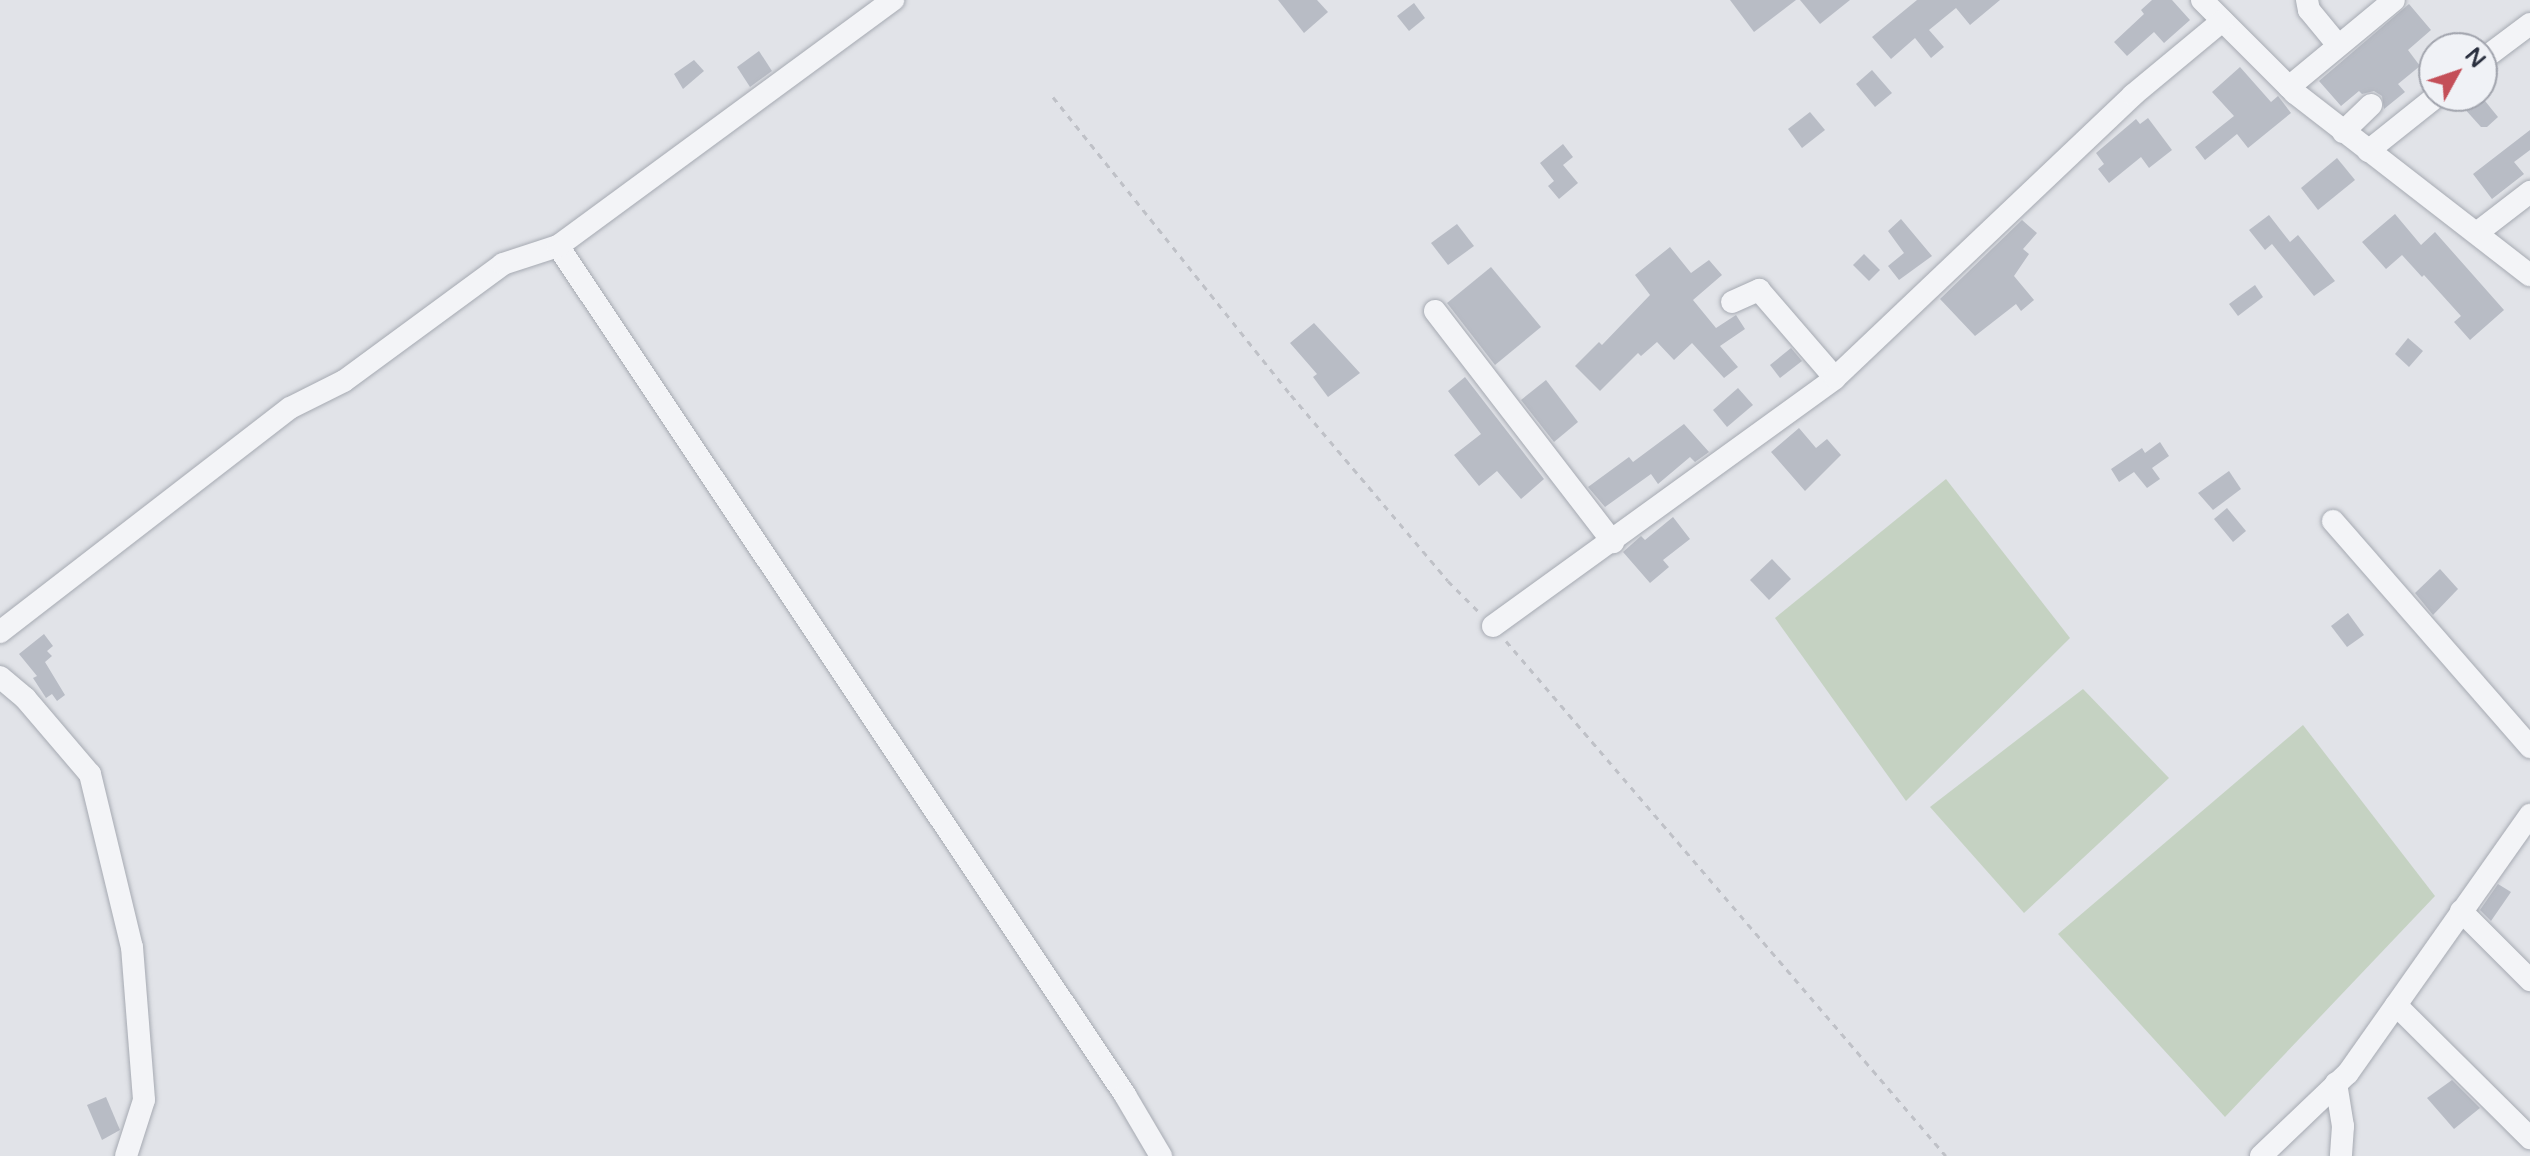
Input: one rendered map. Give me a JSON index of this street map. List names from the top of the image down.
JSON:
{
  "north": "top right"
}
